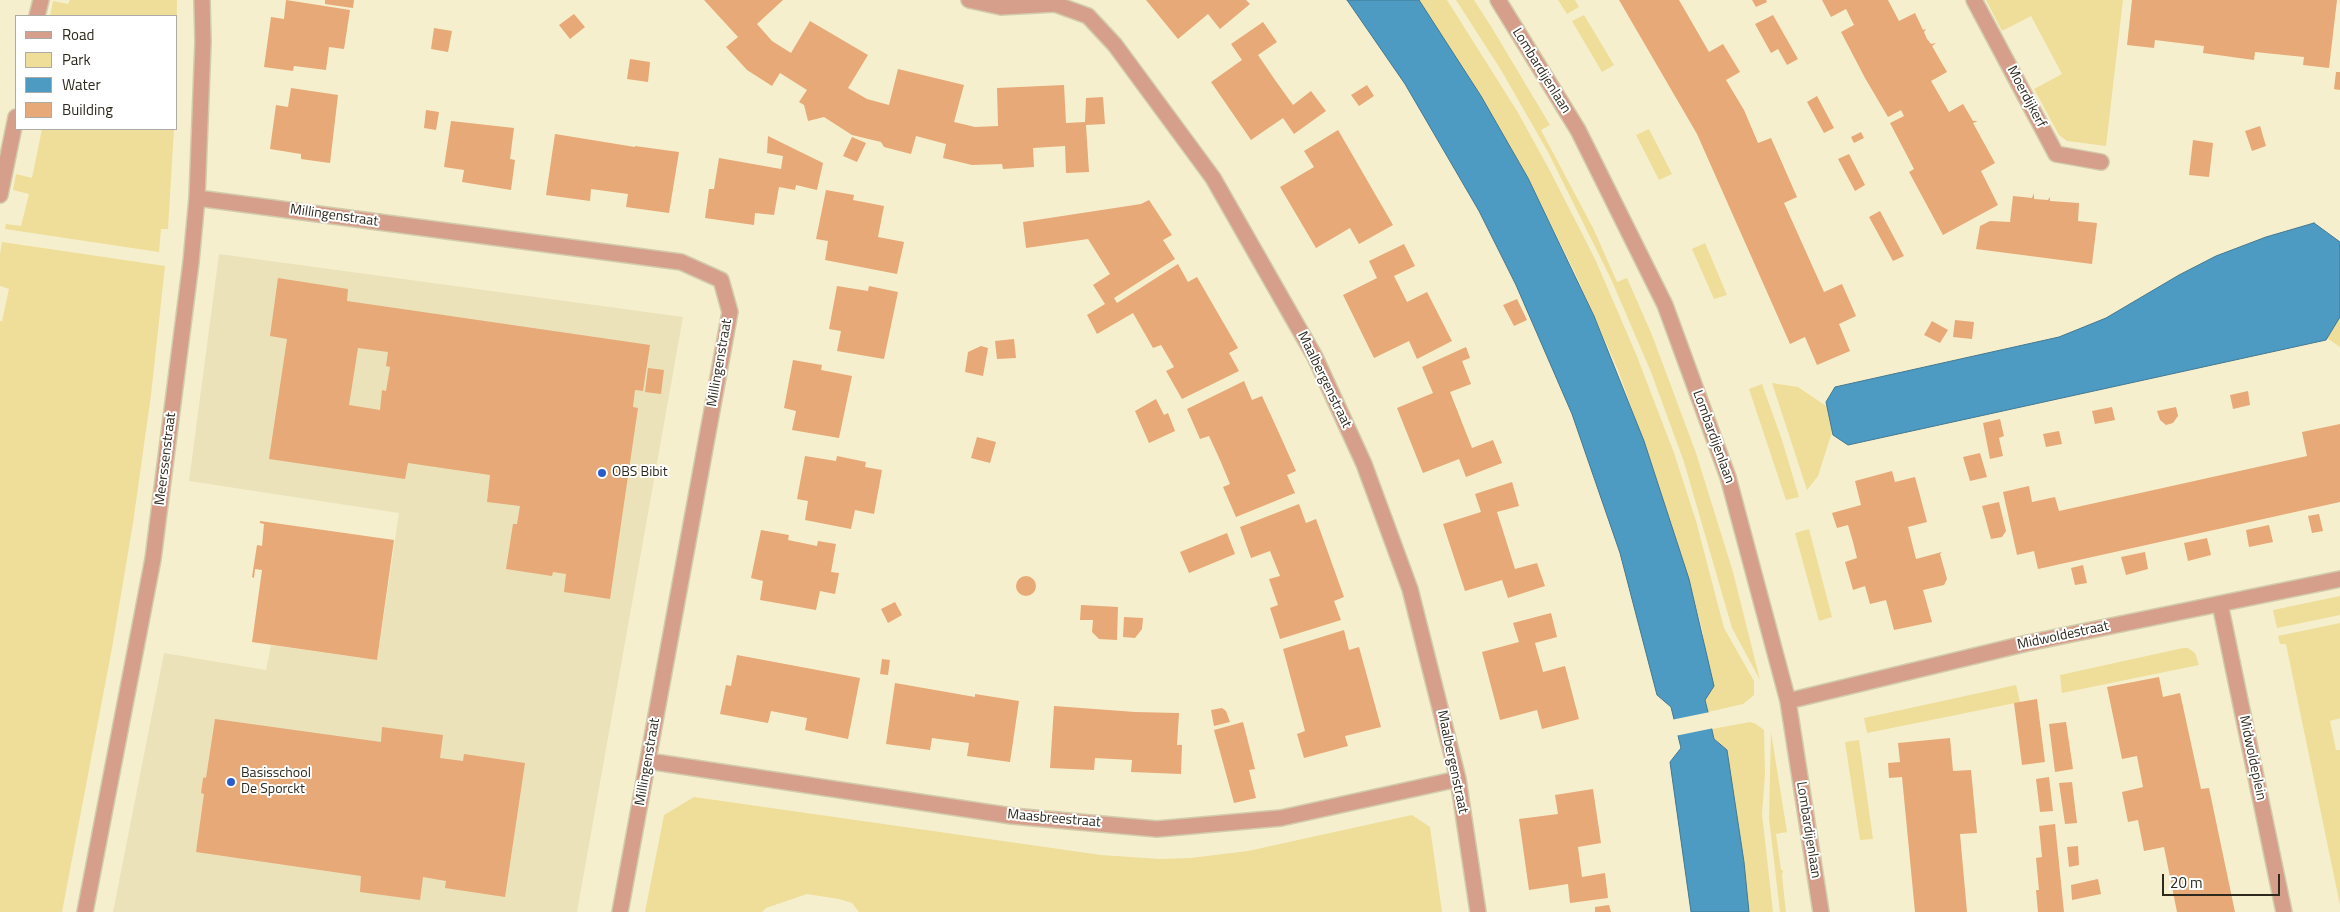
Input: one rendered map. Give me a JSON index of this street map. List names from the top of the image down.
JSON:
{
  "streets": {
    "street": [
      "Lombardijenlaan",
      "Moerdijkerf",
      "Millingenstraat",
      "Maalbergenstraat",
      "Meerssenstraat",
      "Midwoldestraat",
      "Midwoldeplein",
      "Maasbreestraat"
    ]
  },
  "crossings": [
    ["Lombardijenlaan", "Midwoldestraat"],
    ["Millingenstraat", "Meerssenstraat"],
    ["Millingenstraat", "Maasbreestraat"],
    ["Maalbergenstraat", "Maasbreestraat"],
    ["Midwoldestraat", "Midwoldeplein"]
  ],
  "places": ["OBS Bibit", "Basisschool De Sporckt"],
  "legend": [
    "Road",
    "Park",
    "Water",
    "Building"
  ],
  "scale_bar": "20 m"
}
